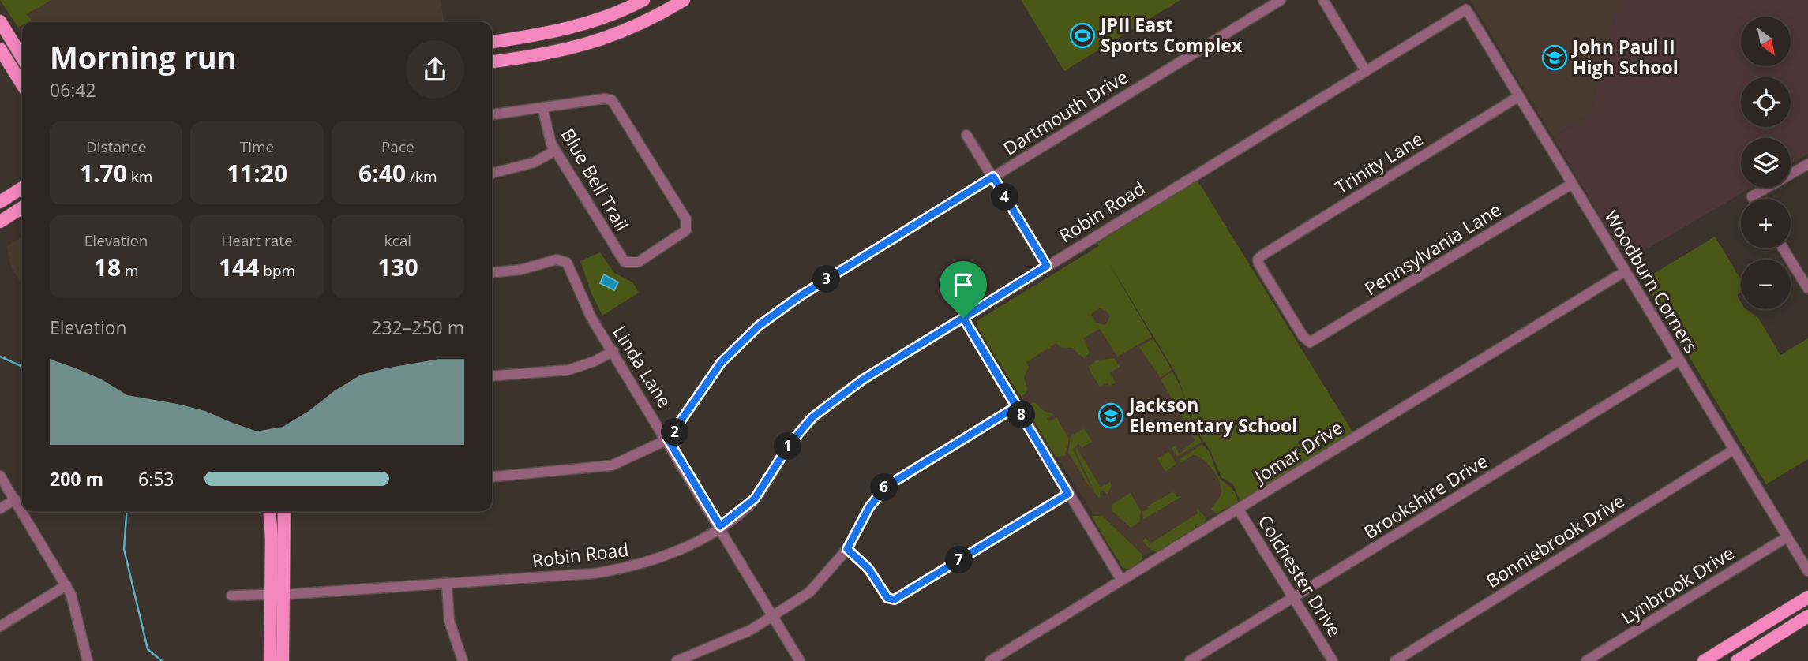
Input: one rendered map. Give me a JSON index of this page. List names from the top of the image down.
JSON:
{
  "streets": {
    "street": [
      "Dartmouth Drive",
      "Trinity Lane",
      "Blue Bell Trail",
      "Robin Road",
      "Pennsylvania Lane",
      "Woodburn Corners",
      "Linda Lane",
      "Jomar Drive",
      "Brookshire Drive",
      "Bonniebrook Drive",
      "Colchester Drive",
      "Lynbrook Drive"
    ]
  },
  "crossings": [
    ["Dartmouth Drive", "Linda Lane"],
    ["Trinity Lane", "Pennsylvania Lane"],
    ["Trinity Lane", "Woodburn Corners"],
    ["Robin Road", "Woodburn Corners"],
    ["Robin Road", "Linda Lane"],
    ["Pennsylvania Lane", "Woodburn Corners"],
    ["Woodburn Corners", "Jomar Drive"],
    ["Woodburn Corners", "Brookshire Drive"],
    ["Woodburn Corners", "Bonniebrook Drive"],
    ["Woodburn Corners", "Lynbrook Drive"],
    ["Jomar Drive", "Colchester Drive"],
    ["Brookshire Drive", "Colchester Drive"]
  ],
  "places": {
    "sports": ["JPII East Sports Complex"],
    "school or university": ["John Paul II High School", "Jackson Elementary School"]
  },
  "north": "bottom right",
  "page": {
    "map_buttons": ["+", "−"],
    "heading": ["Morning run", "06:42"],
    "stats": [
      ["Distance", "1.70 km"],
      ["Time", "11:20"],
      ["Pace", "6:40 /km"],
      ["Elevation", "18 m"],
      ["Heart rate", "144 bpm"],
      ["kcal", "130"]
    ],
    "pins": [
      "4",
      "3",
      "8",
      "2",
      "1",
      "6",
      "7"
    ],
    "chart": ["Elevation", "232–250 m"],
    "list": [
      {
        "name": "200 m",
        "note": "6:53"
      }
    ]
  }
}
